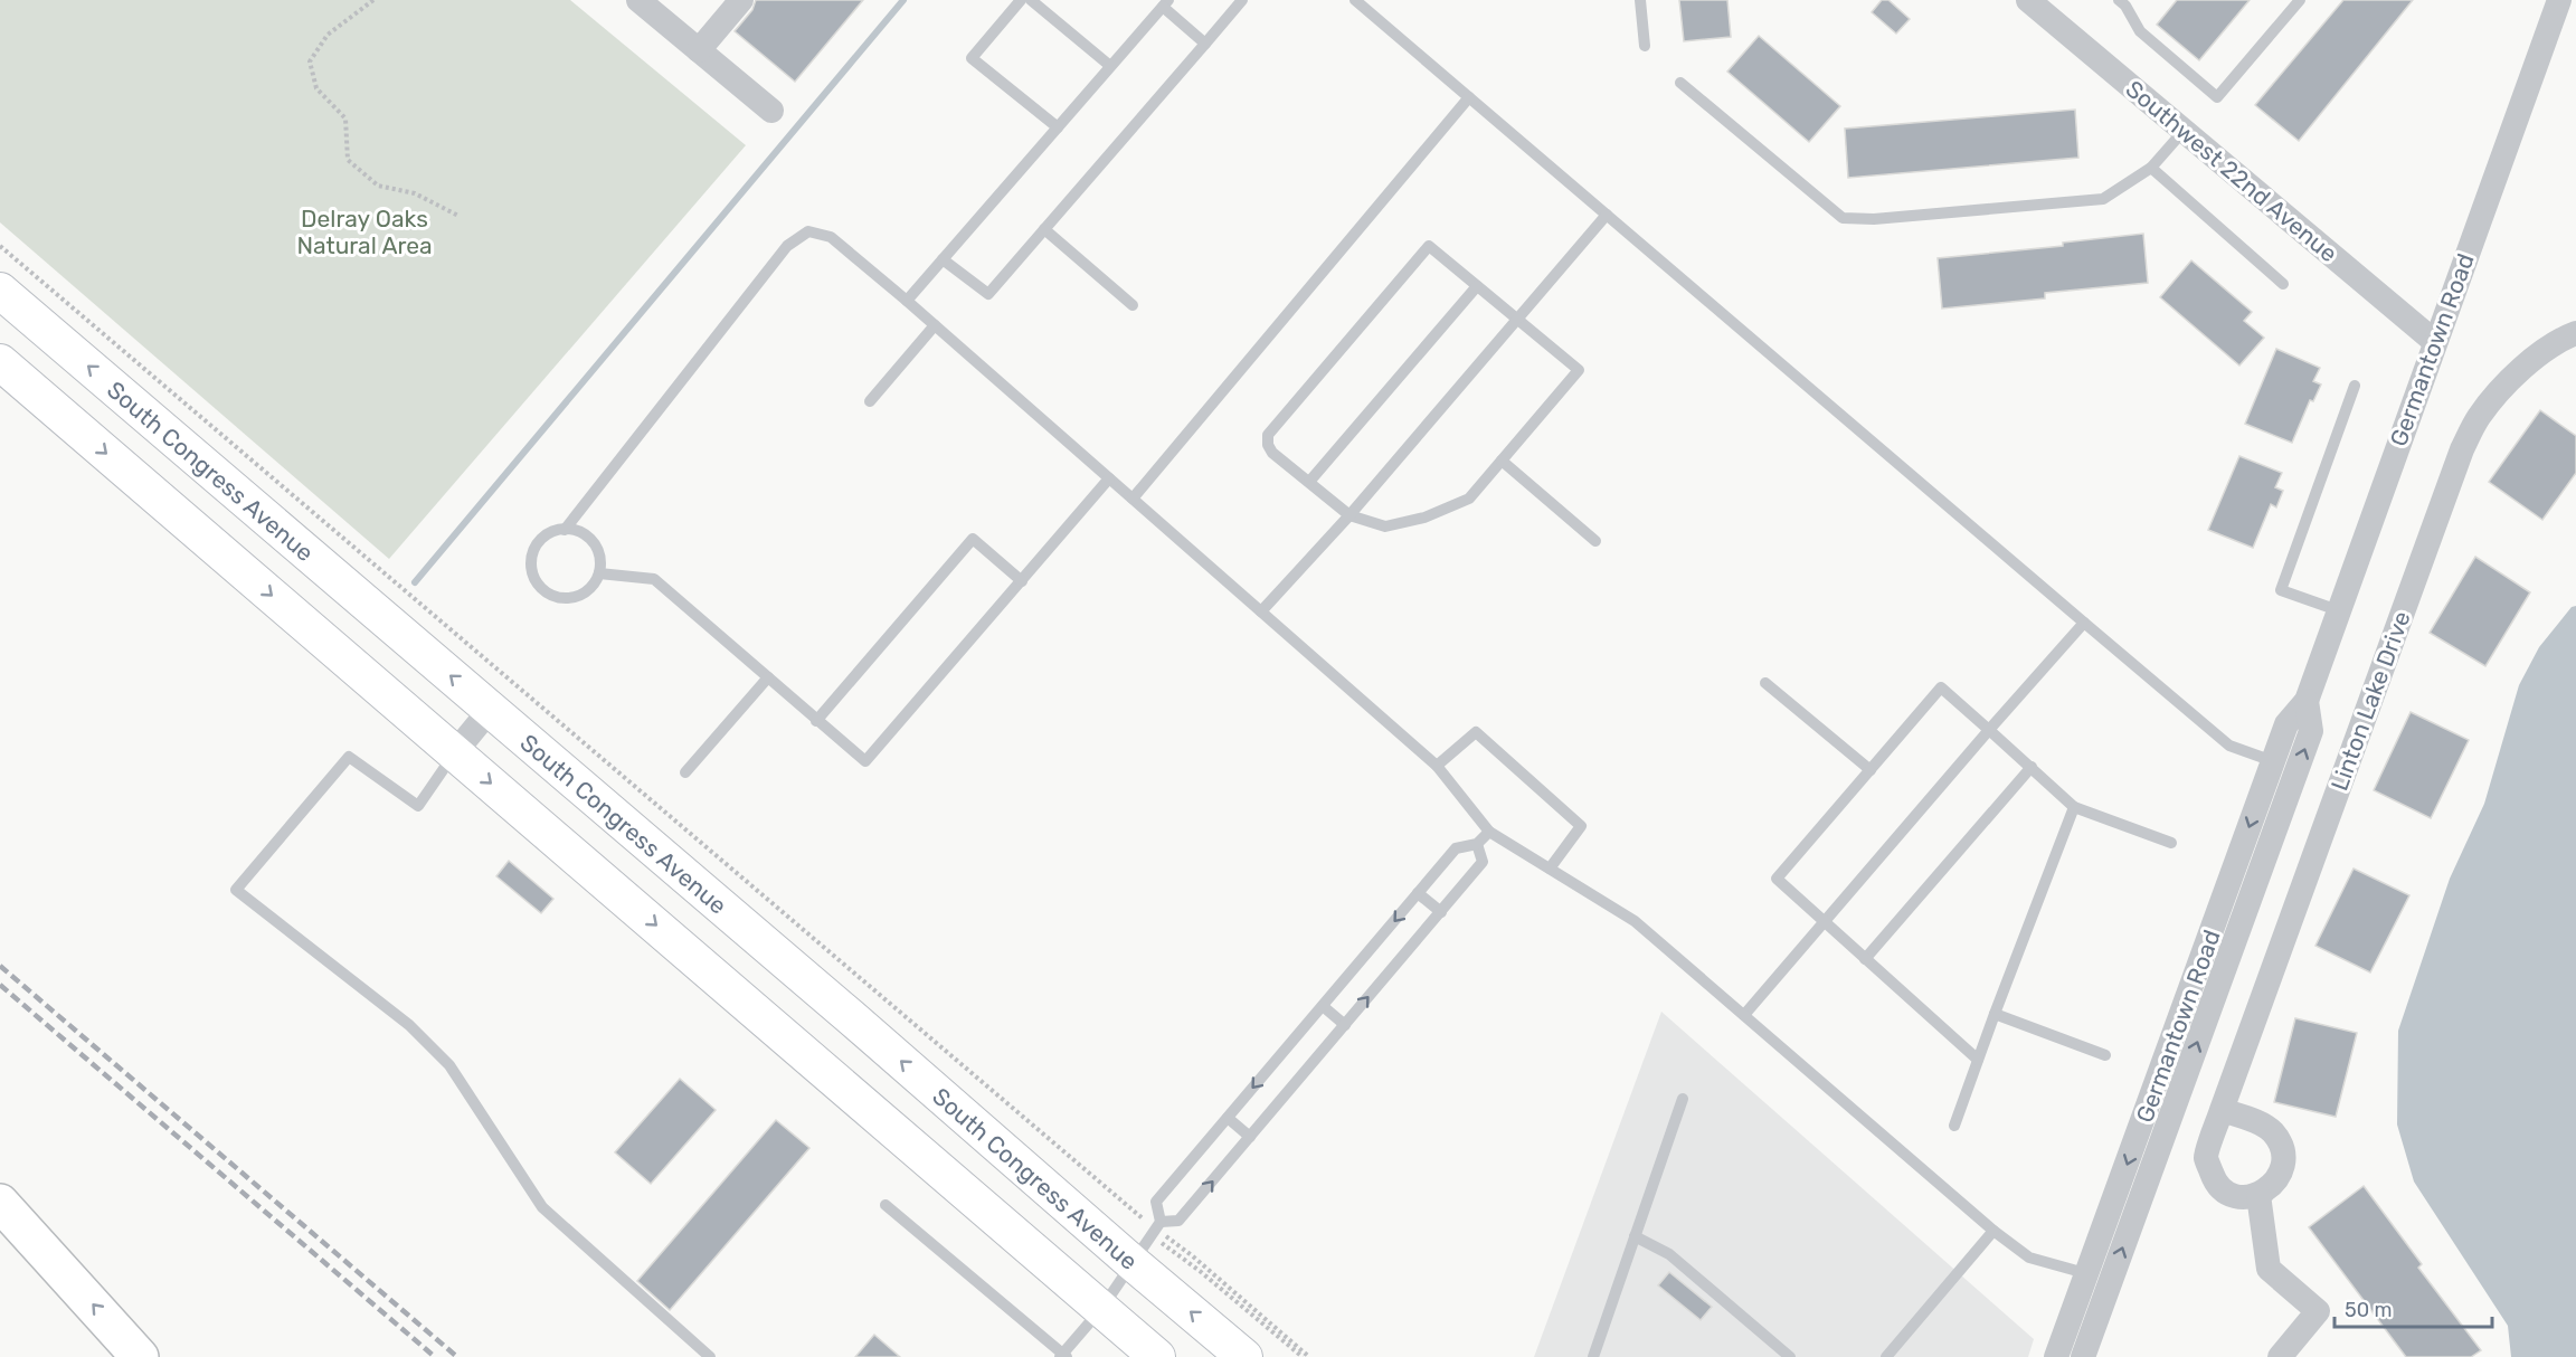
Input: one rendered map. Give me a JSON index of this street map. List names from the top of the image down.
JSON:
{
  "streets": {
    "main road": ["South Congress Avenue"],
    "street": ["Southwest 22nd Avenue", "Germantown Road", "Linton Lake Drive"]
  },
  "crossings": [
    ["Southwest 22nd Avenue", "Germantown Road"]
  ],
  "parks": ["Delray Oaks Natural Area"],
  "scale_bar": "50 m"
}
